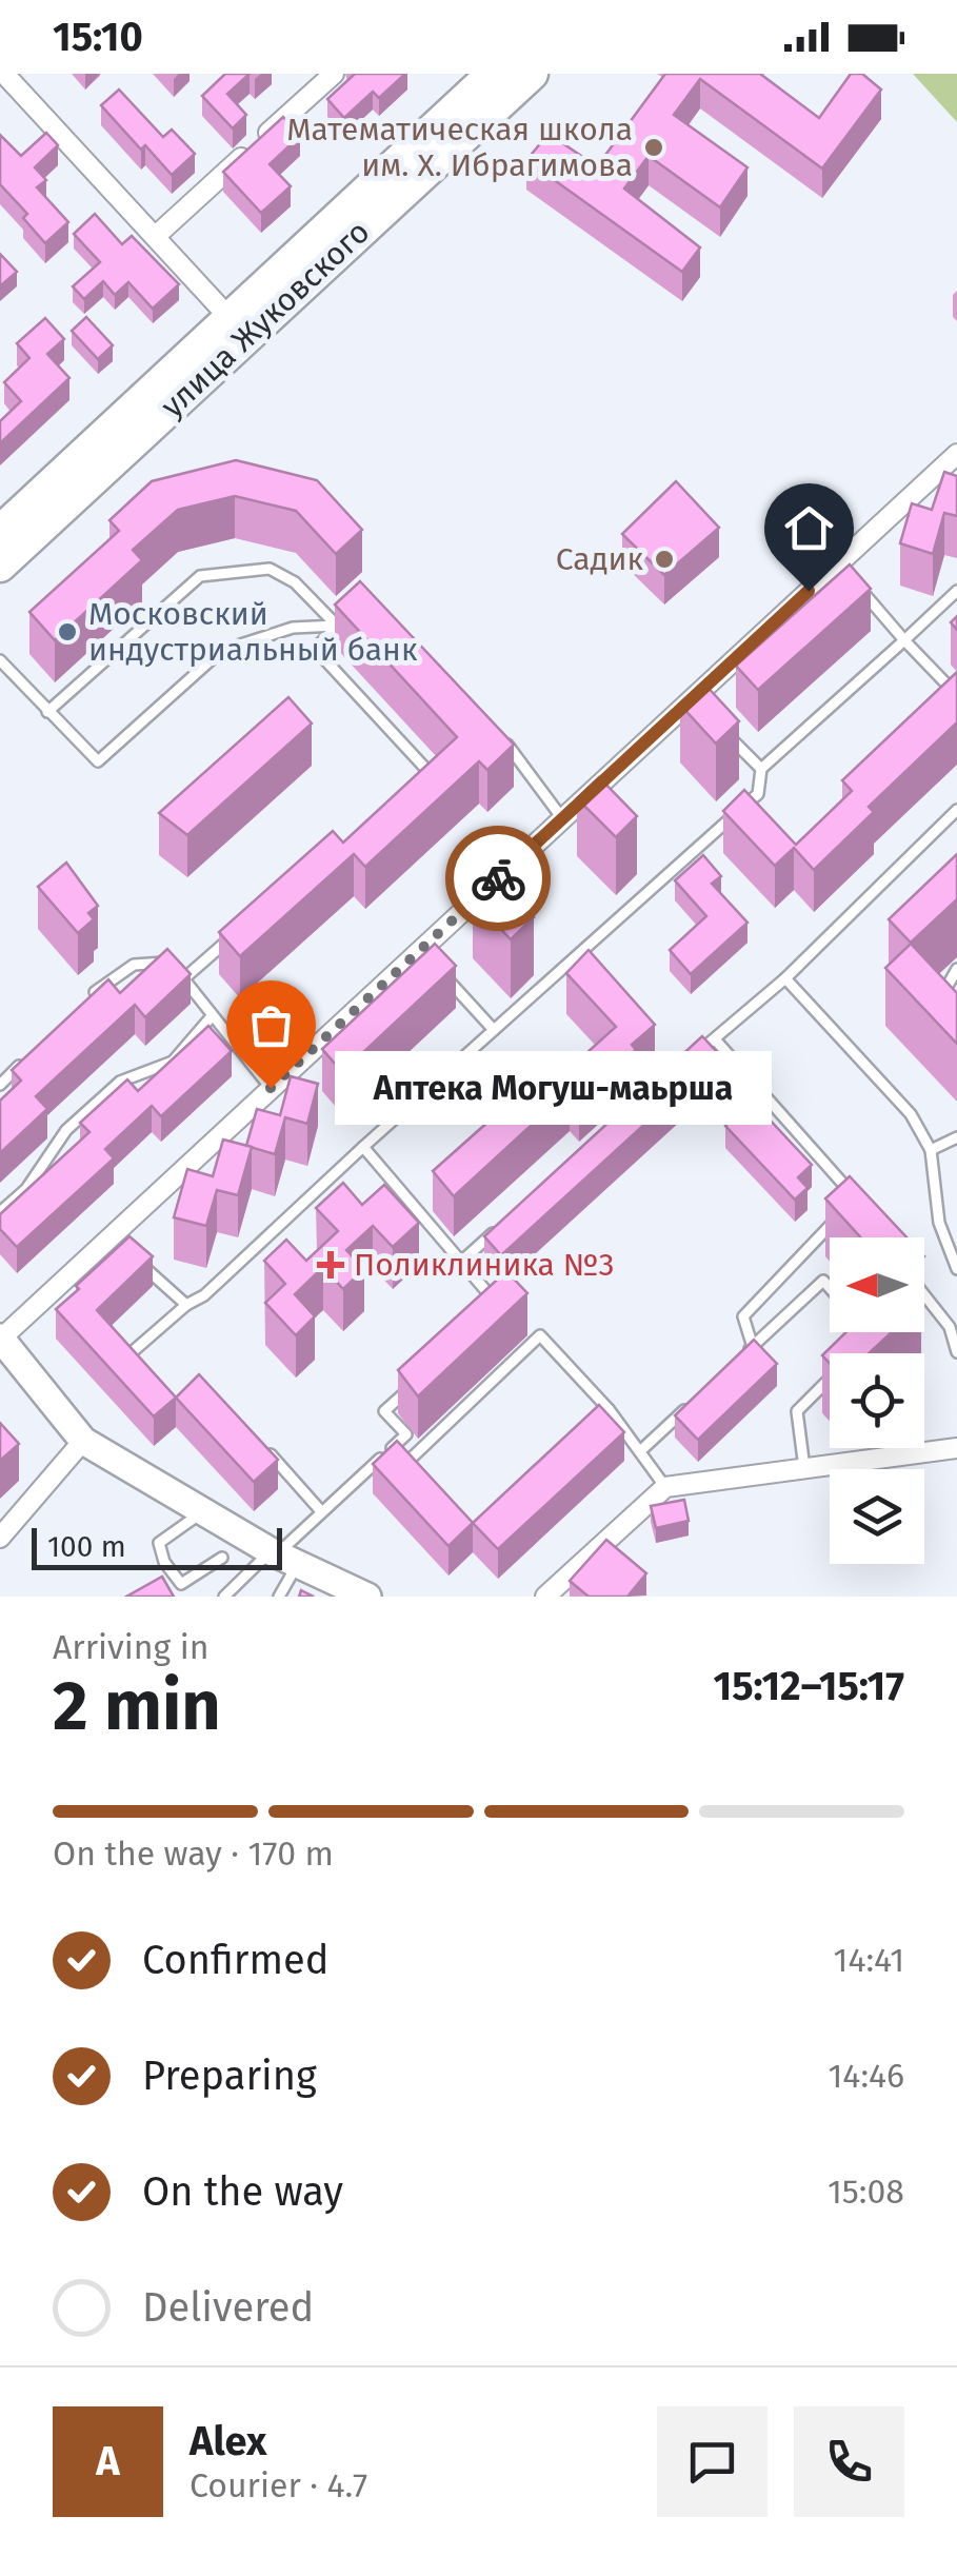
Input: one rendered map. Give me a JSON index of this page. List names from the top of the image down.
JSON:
{
  "streets": {
    "main road": ["улица Жуковского"]
  },
  "places": {
    "other": [
      "Математическая школа им. Х. Ибрагимова",
      "Садик",
      "Московский индустриальный банк",
      "Аптека Могуш-маьрша"
    ],
    "health": ["Поликлиника №3"]
  },
  "scale_bar": "100 m",
  "north": "left",
  "page": {
    "status": "15:10",
    "bubble": "Аптека Могуш-маьрша",
    "scale": "100 m",
    "heading": ["2 min", "Arriving in", "15:12–15:17"],
    "panel": ["Alex", "Courier · 4.7"],
    "bar": "On the way · 170 m",
    "list": [
      ["Confirmed", "14:41"],
      ["Preparing", "14:46"],
      ["On the way", "15:08"],
      "Delivered"
    ],
    "round": "A"
  }
}
